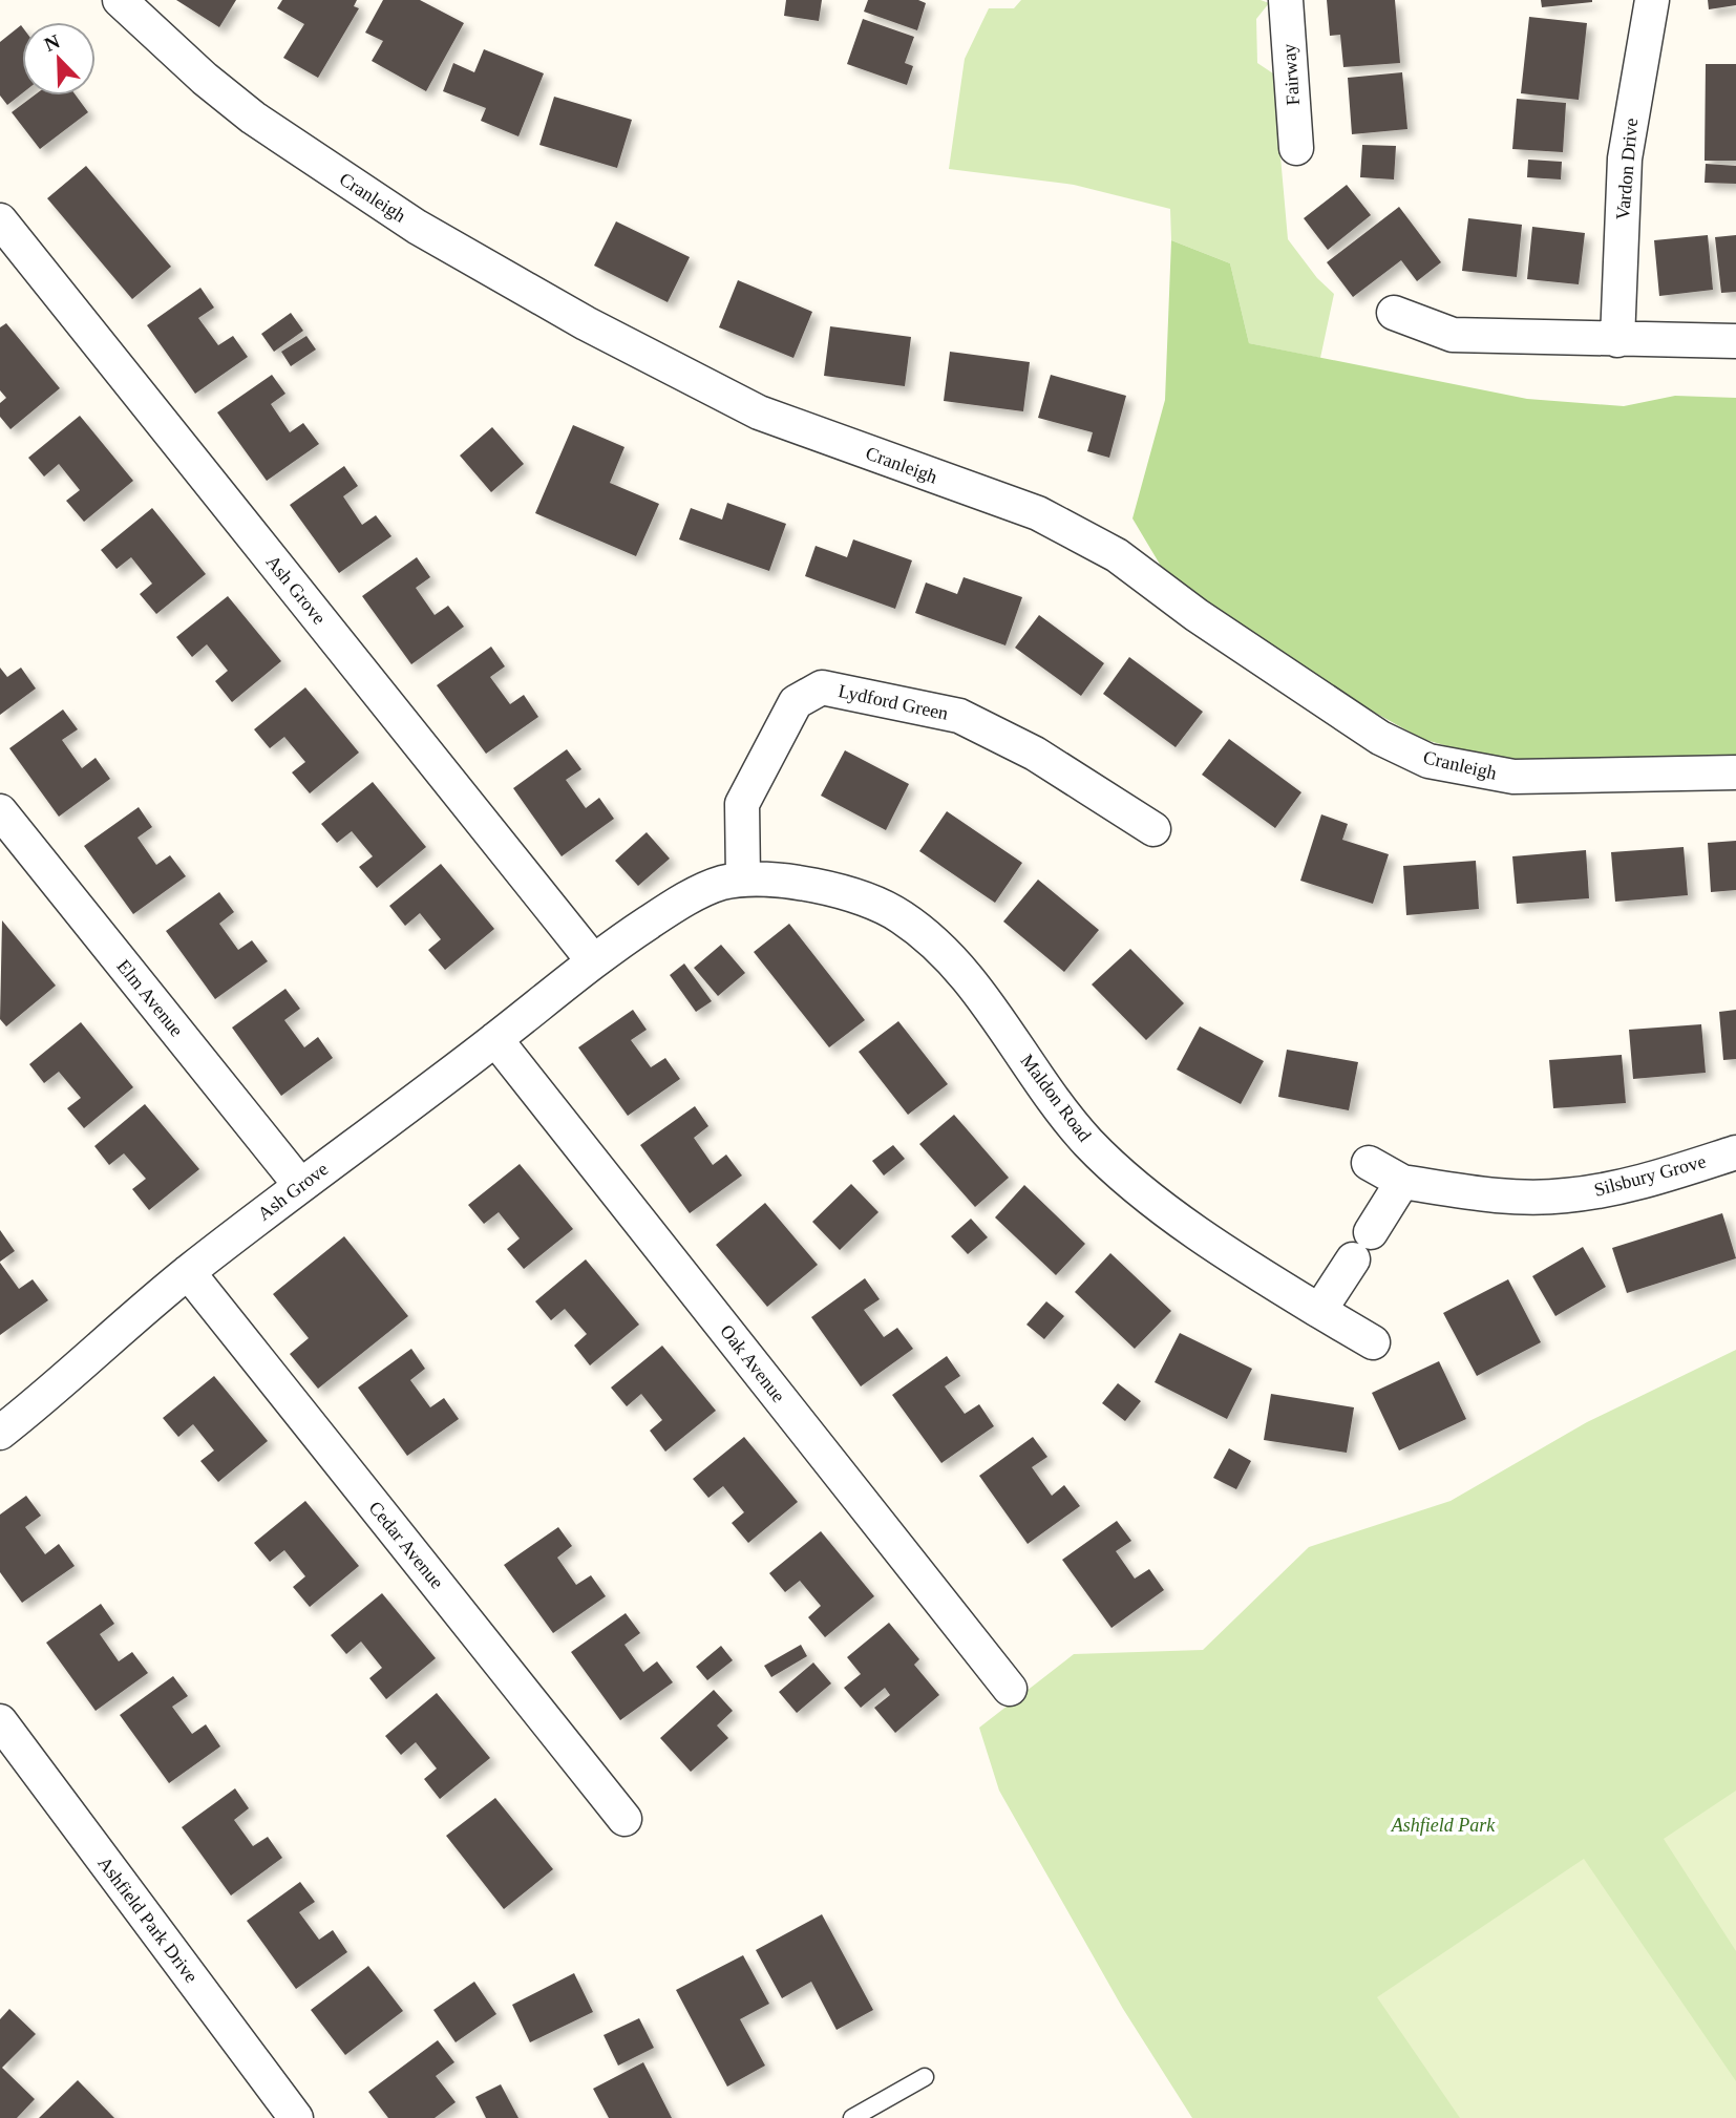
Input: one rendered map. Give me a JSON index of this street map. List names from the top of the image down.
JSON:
{
  "streets": {
    "street": [
      "Fairway",
      "Vardon Drive",
      "Cranleigh",
      "Ash Grove",
      "Lydford Green",
      "Elm Avenue",
      "Maldon Road",
      "Silsbury Grove",
      "Oak Avenue",
      "Cedar Avenue",
      "Ashfield Park Drive"
    ]
  },
  "crossings": [
    ["Ash Grove", "Lydford Green"],
    ["Ash Grove", "Elm Avenue"],
    ["Ash Grove", "Maldon Road"],
    ["Ash Grove", "Oak Avenue"],
    ["Ash Grove", "Cedar Avenue"],
    ["Lydford Green", "Maldon Road"]
  ],
  "parks": ["Ashfield Park"],
  "north": "top left"
}
